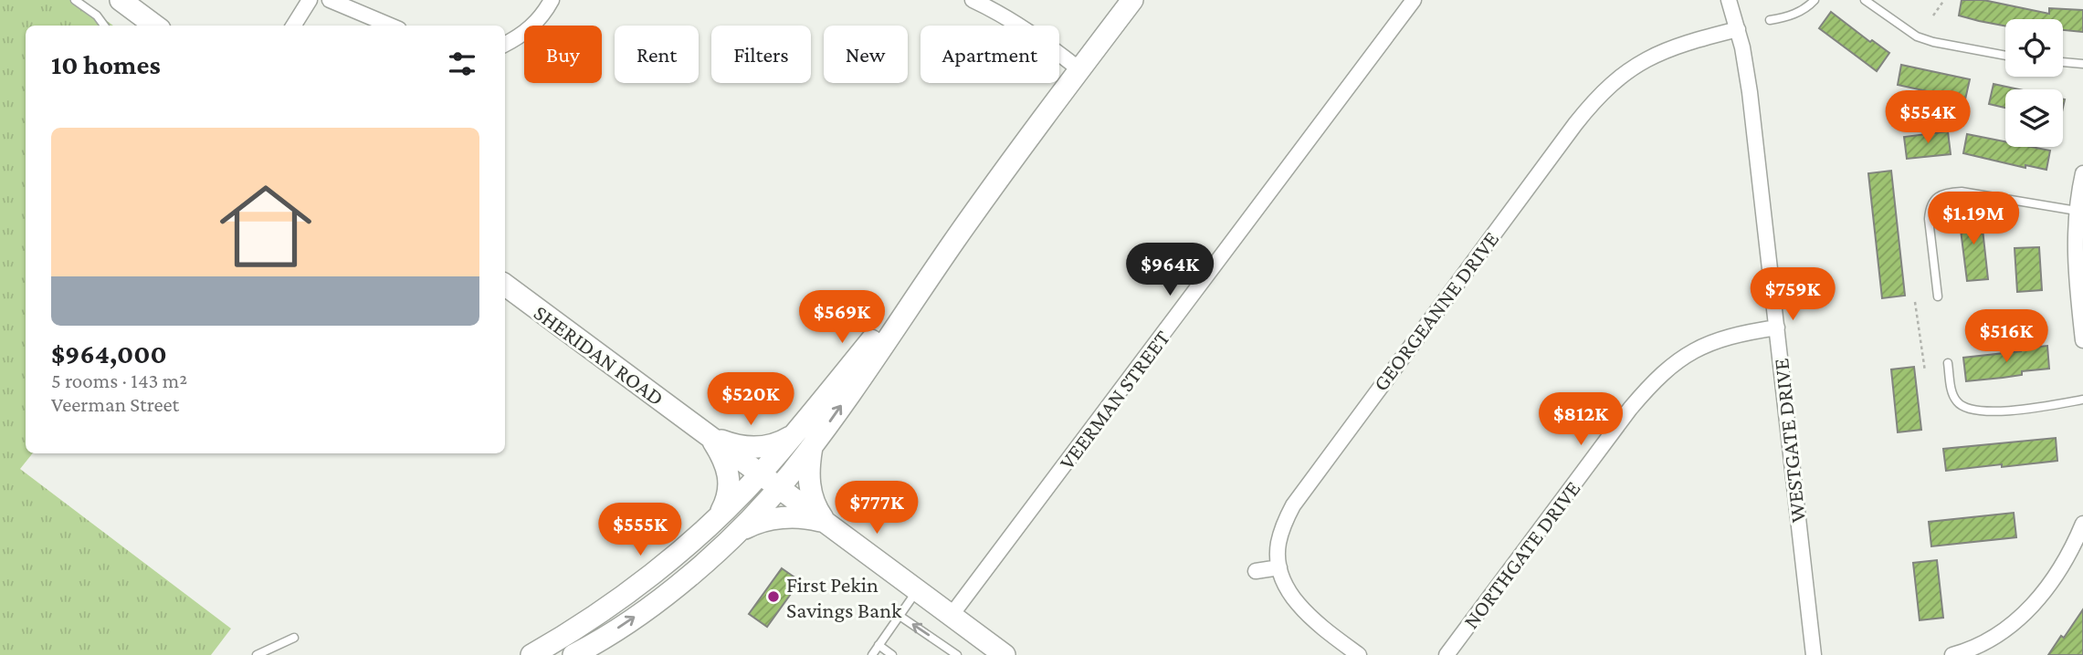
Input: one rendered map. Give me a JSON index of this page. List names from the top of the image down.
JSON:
{
  "streets": {
    "main road": ["SHERIDAN ROAD"],
    "street": [
      "GEORGEANNE DRIVE",
      "VEERMAN STREET",
      "WESTGATE DRIVE",
      "NORTHGATE DRIVE"
    ]
  },
  "crossings": [
    ["GEORGEANNE DRIVE", "WESTGATE DRIVE"],
    ["SHERIDAN ROAD", "VEERMAN STREET"],
    ["WESTGATE DRIVE", "NORTHGATE DRIVE"]
  ],
  "places": ["First Pekin Savings Bank"],
  "page": {
    "chip": [
      "Buy",
      "Rent",
      "Filters",
      "New",
      "Apartment"
    ],
    "heading": "10 homes",
    "price": [
      "$554K",
      "$1.19M",
      "$964K",
      "$759K",
      "$569K",
      "$516K",
      "$520K",
      "$812K",
      "$777K",
      "$555K"
    ],
    "list": [
      {
        "name": "$964,000",
        "note": "5 rooms · 143 m² · Veerman Street"
      }
    ]
  }
}
